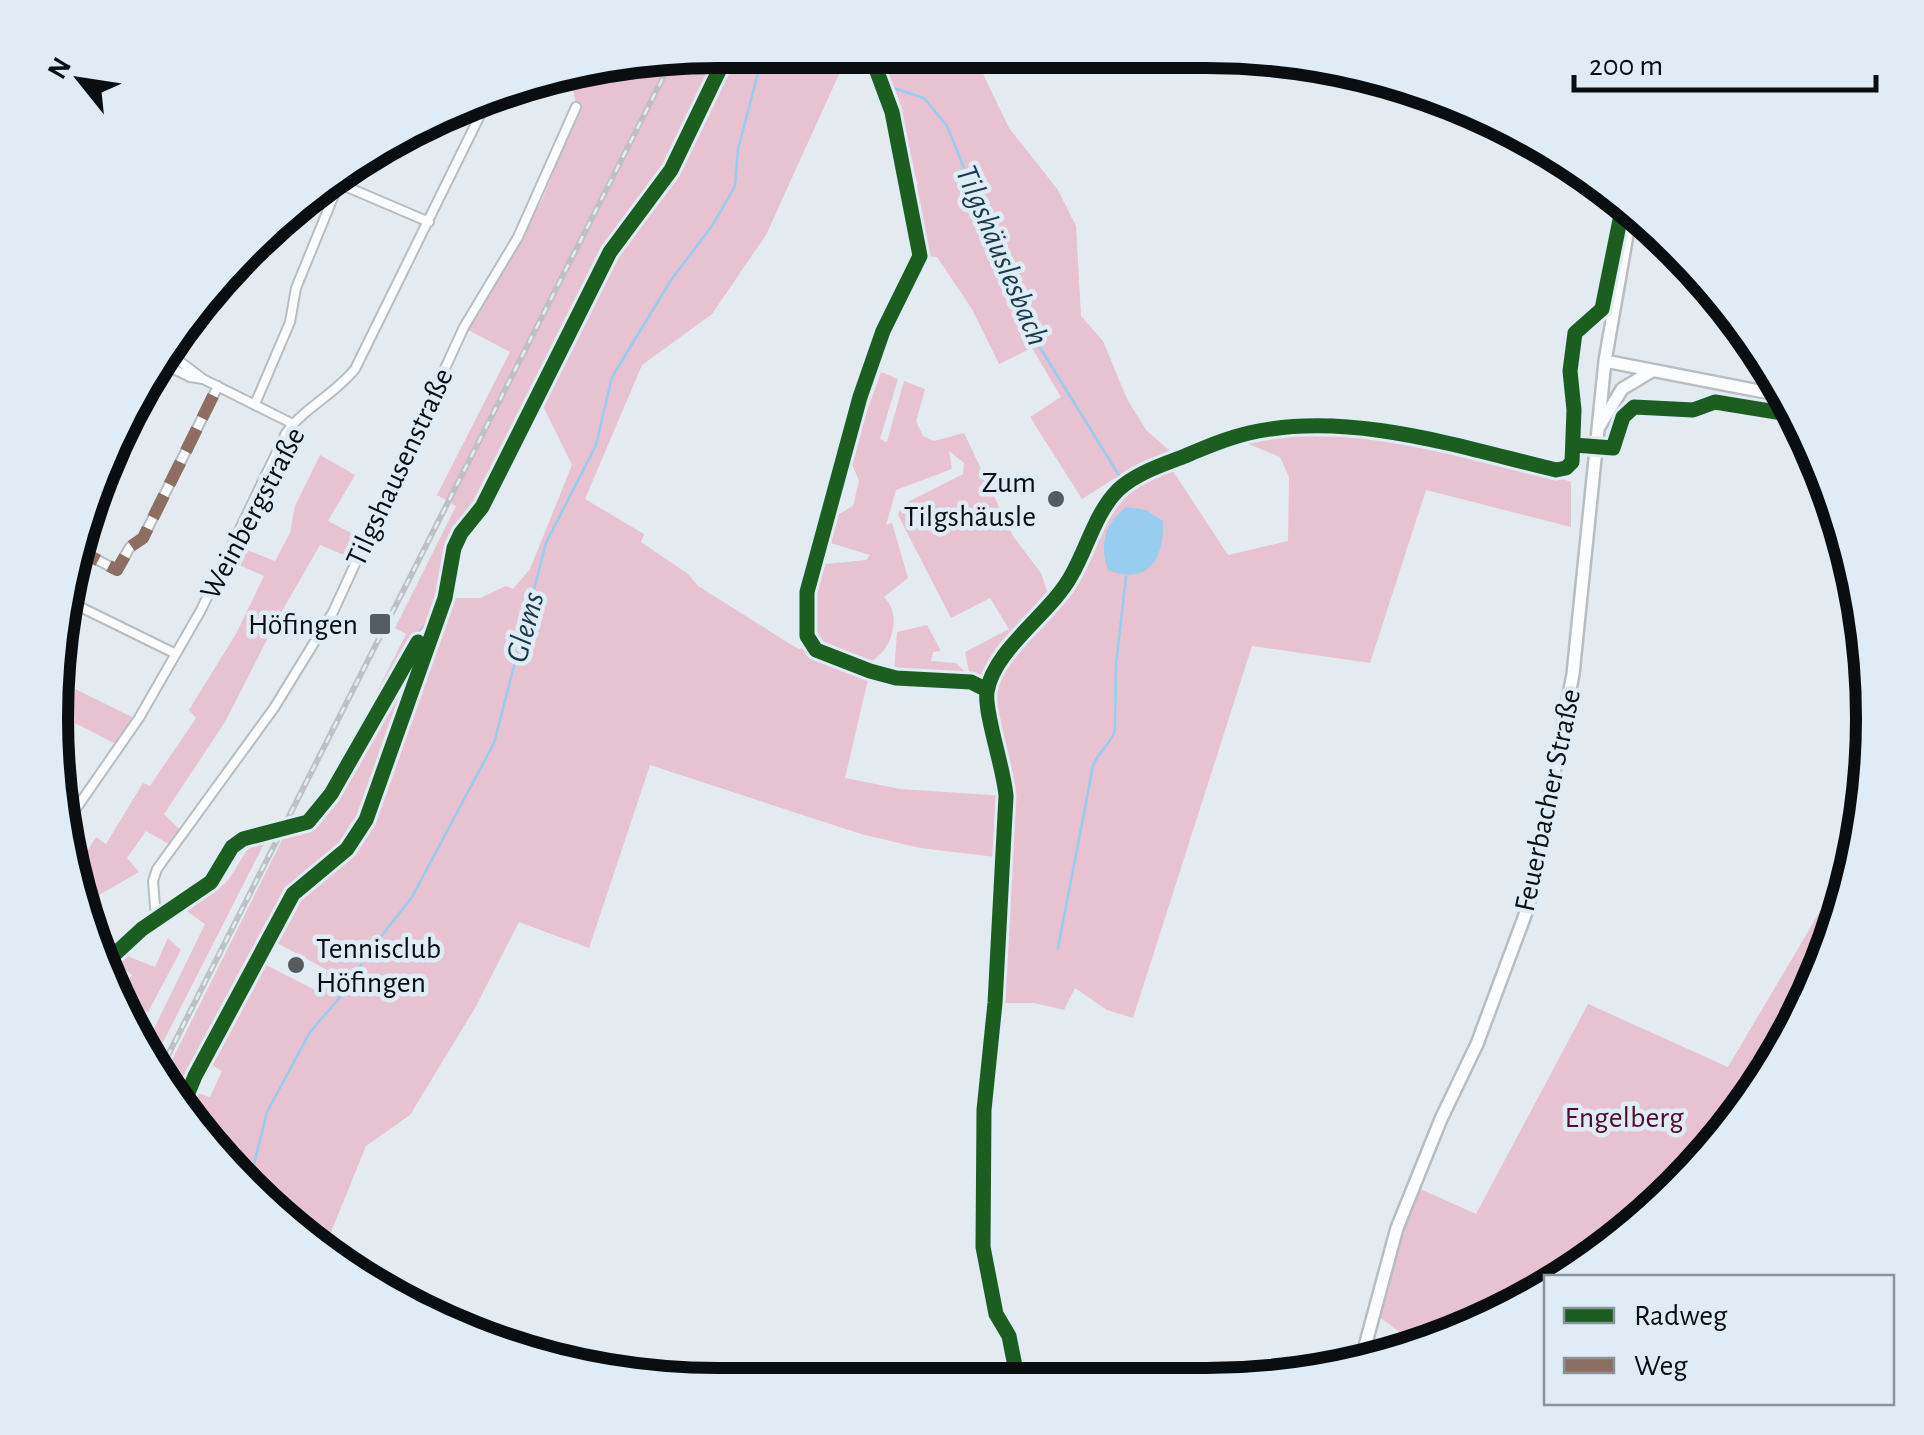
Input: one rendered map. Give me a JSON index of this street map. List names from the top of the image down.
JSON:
{
  "streets": {
    "main road": ["Feuerbacher Straße"],
    "street": ["Tilgshausenstraße", "Weinbergstraße"]
  },
  "water": ["Tilgshäuslesbach", "Glems"],
  "parks": ["Engelberg"],
  "places": {
    "other": ["Zum Tilgshäusle", "Tennisclub Höfingen"],
    "transit": ["Höfingen"]
  },
  "legend": ["Radweg", "Weg"],
  "scale_bar": "200 m",
  "north": "top left"
}
